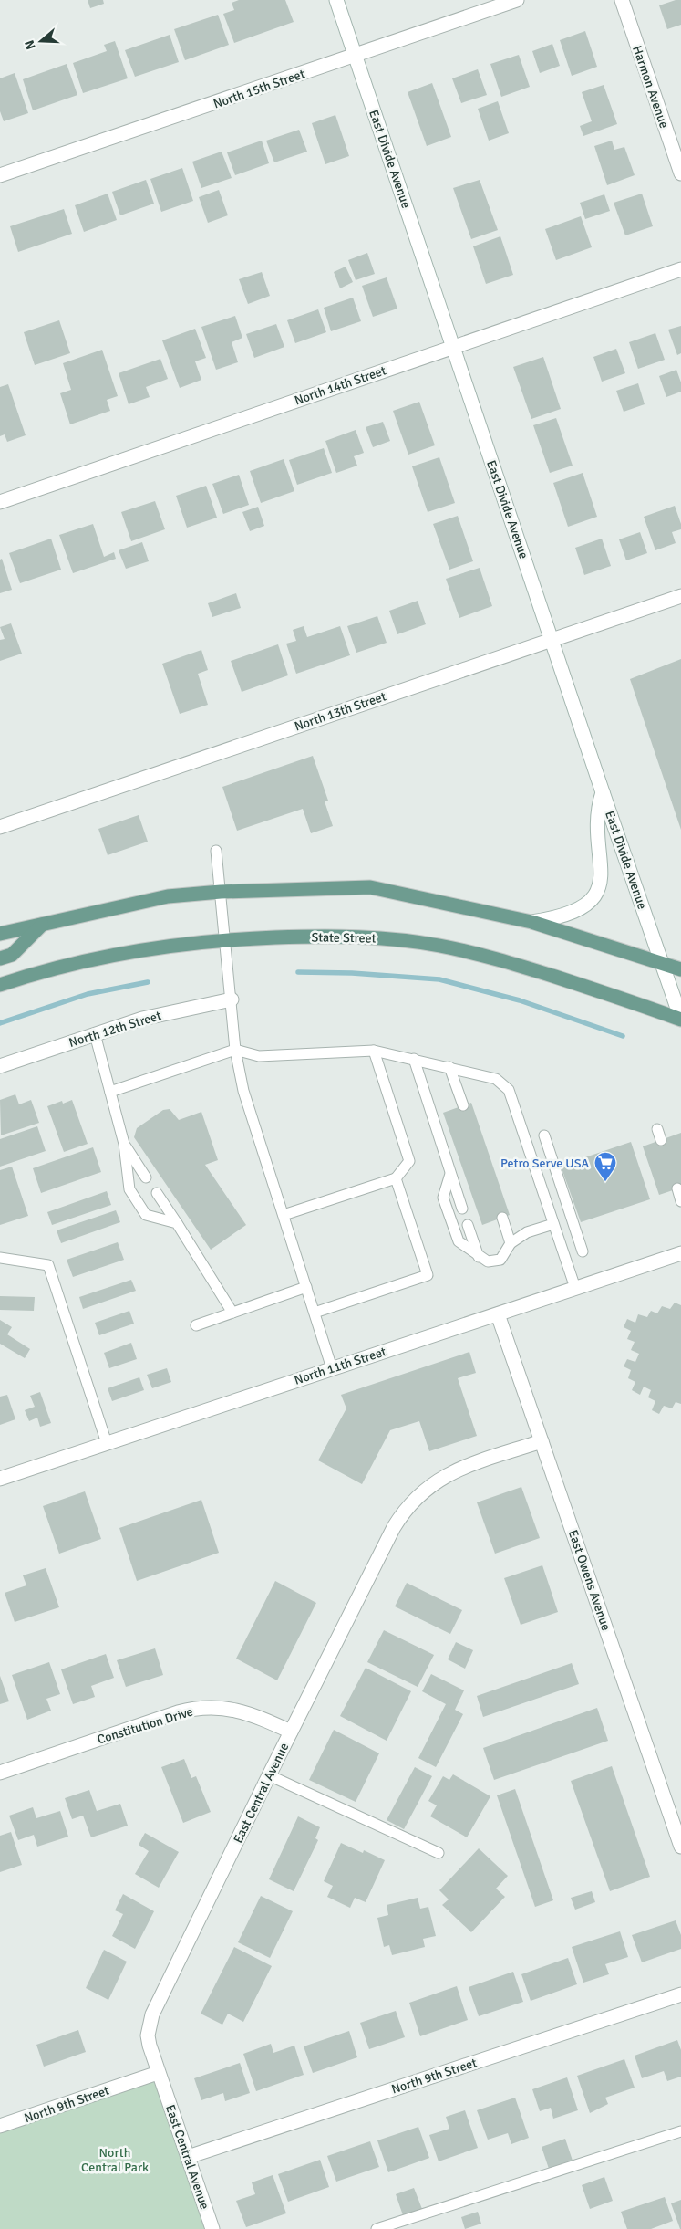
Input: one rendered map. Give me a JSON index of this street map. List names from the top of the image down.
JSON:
{
  "streets": {
    "main road": ["State Street"],
    "street": [
      "Harmon Avenue",
      "North 15th Street",
      "East Divide Avenue",
      "North 14th Street",
      "North 13th Street",
      "North 12th Street",
      "North 11th Street",
      "East Owens Avenue",
      "Constitution Drive",
      "East Central Avenue",
      "North 9th Street"
    ]
  },
  "crossings": [
    ["North 15th Street", "East Divide Avenue"],
    ["East Divide Avenue", "North 14th Street"],
    ["East Divide Avenue", "North 13th Street"],
    ["East Divide Avenue", "State Street"],
    ["North 11th Street", "East Owens Avenue"],
    ["East Owens Avenue", "East Central Avenue"],
    ["Constitution Drive", "East Central Avenue"],
    ["East Central Avenue", "North 9th Street"]
  ],
  "parks": ["North Central Park"],
  "places": {
    "supermarket": ["Petro Serve USA"]
  },
  "north": "left"
}
